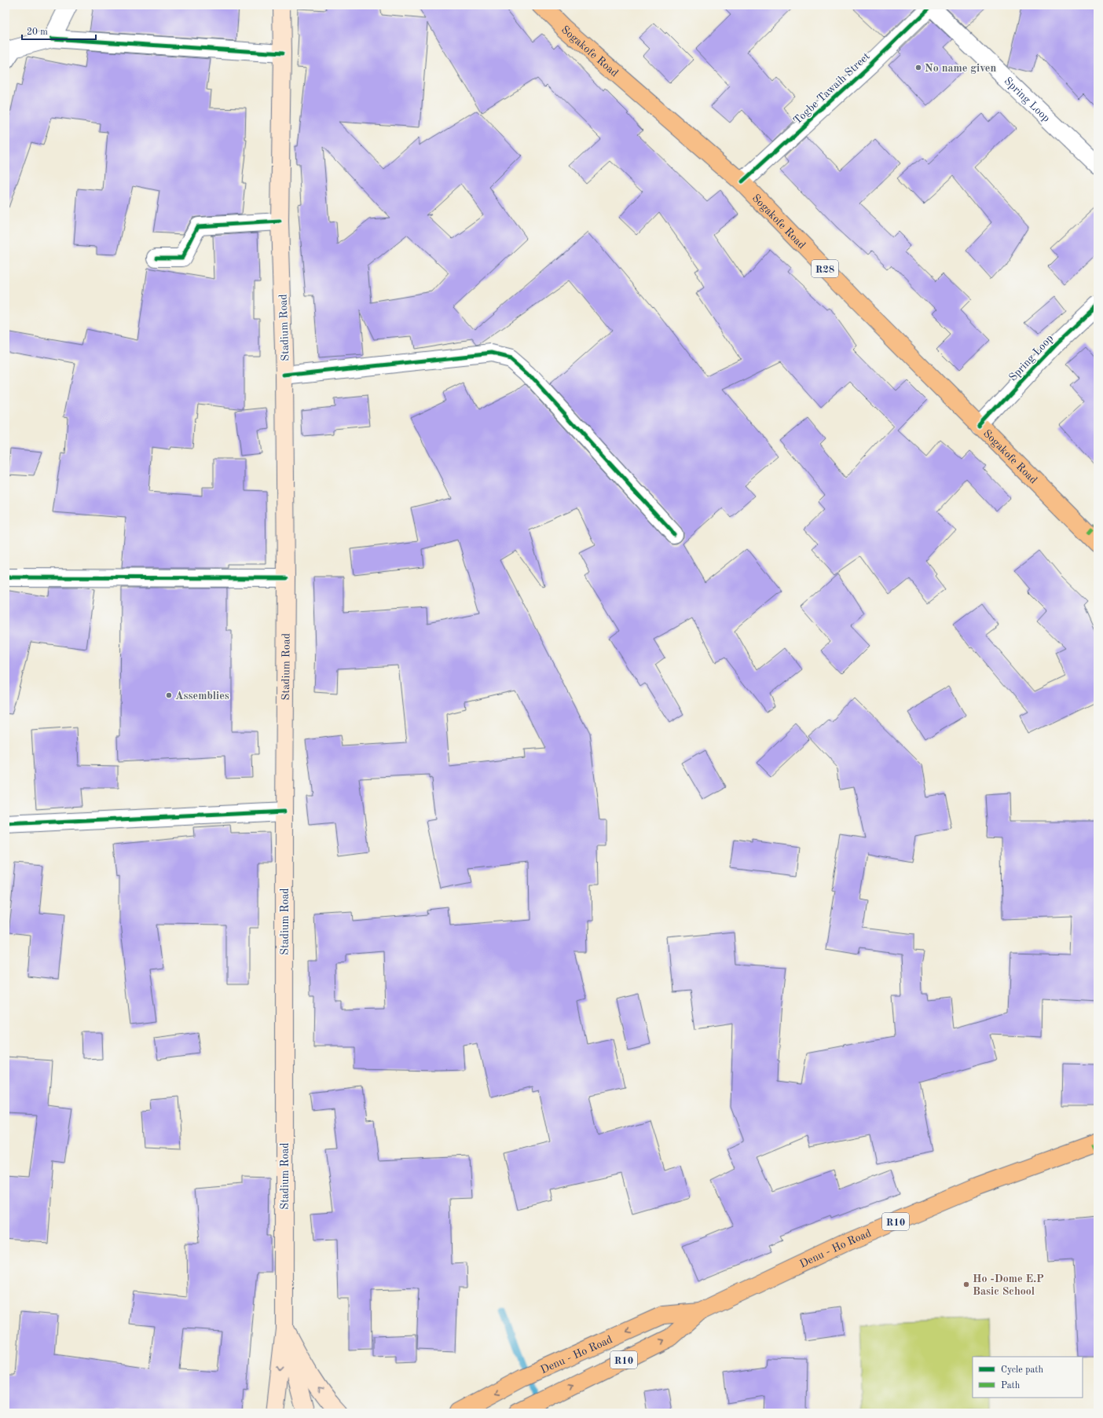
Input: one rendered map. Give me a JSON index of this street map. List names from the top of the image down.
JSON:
{
  "streets": {
    "main road": [
      "Sogakofe Road",
      "R28",
      "Stadium Road",
      "R10",
      "Denu - Ho Road"
    ],
    "street": ["Togbe Tawaih Street", "Spring Loop"]
  },
  "crossings": [
    ["Sogakofe Road", "Togbe Tawaih Street"],
    ["Sogakofe Road", "Spring Loop"],
    ["Togbe Tawaih Street", "Spring Loop"]
  ],
  "places": ["No name given", "Assemblies", "Ho -Dome E.P Basic School"],
  "legend": ["Cycle path", "Path"],
  "scale_bar": "20 m"
}
